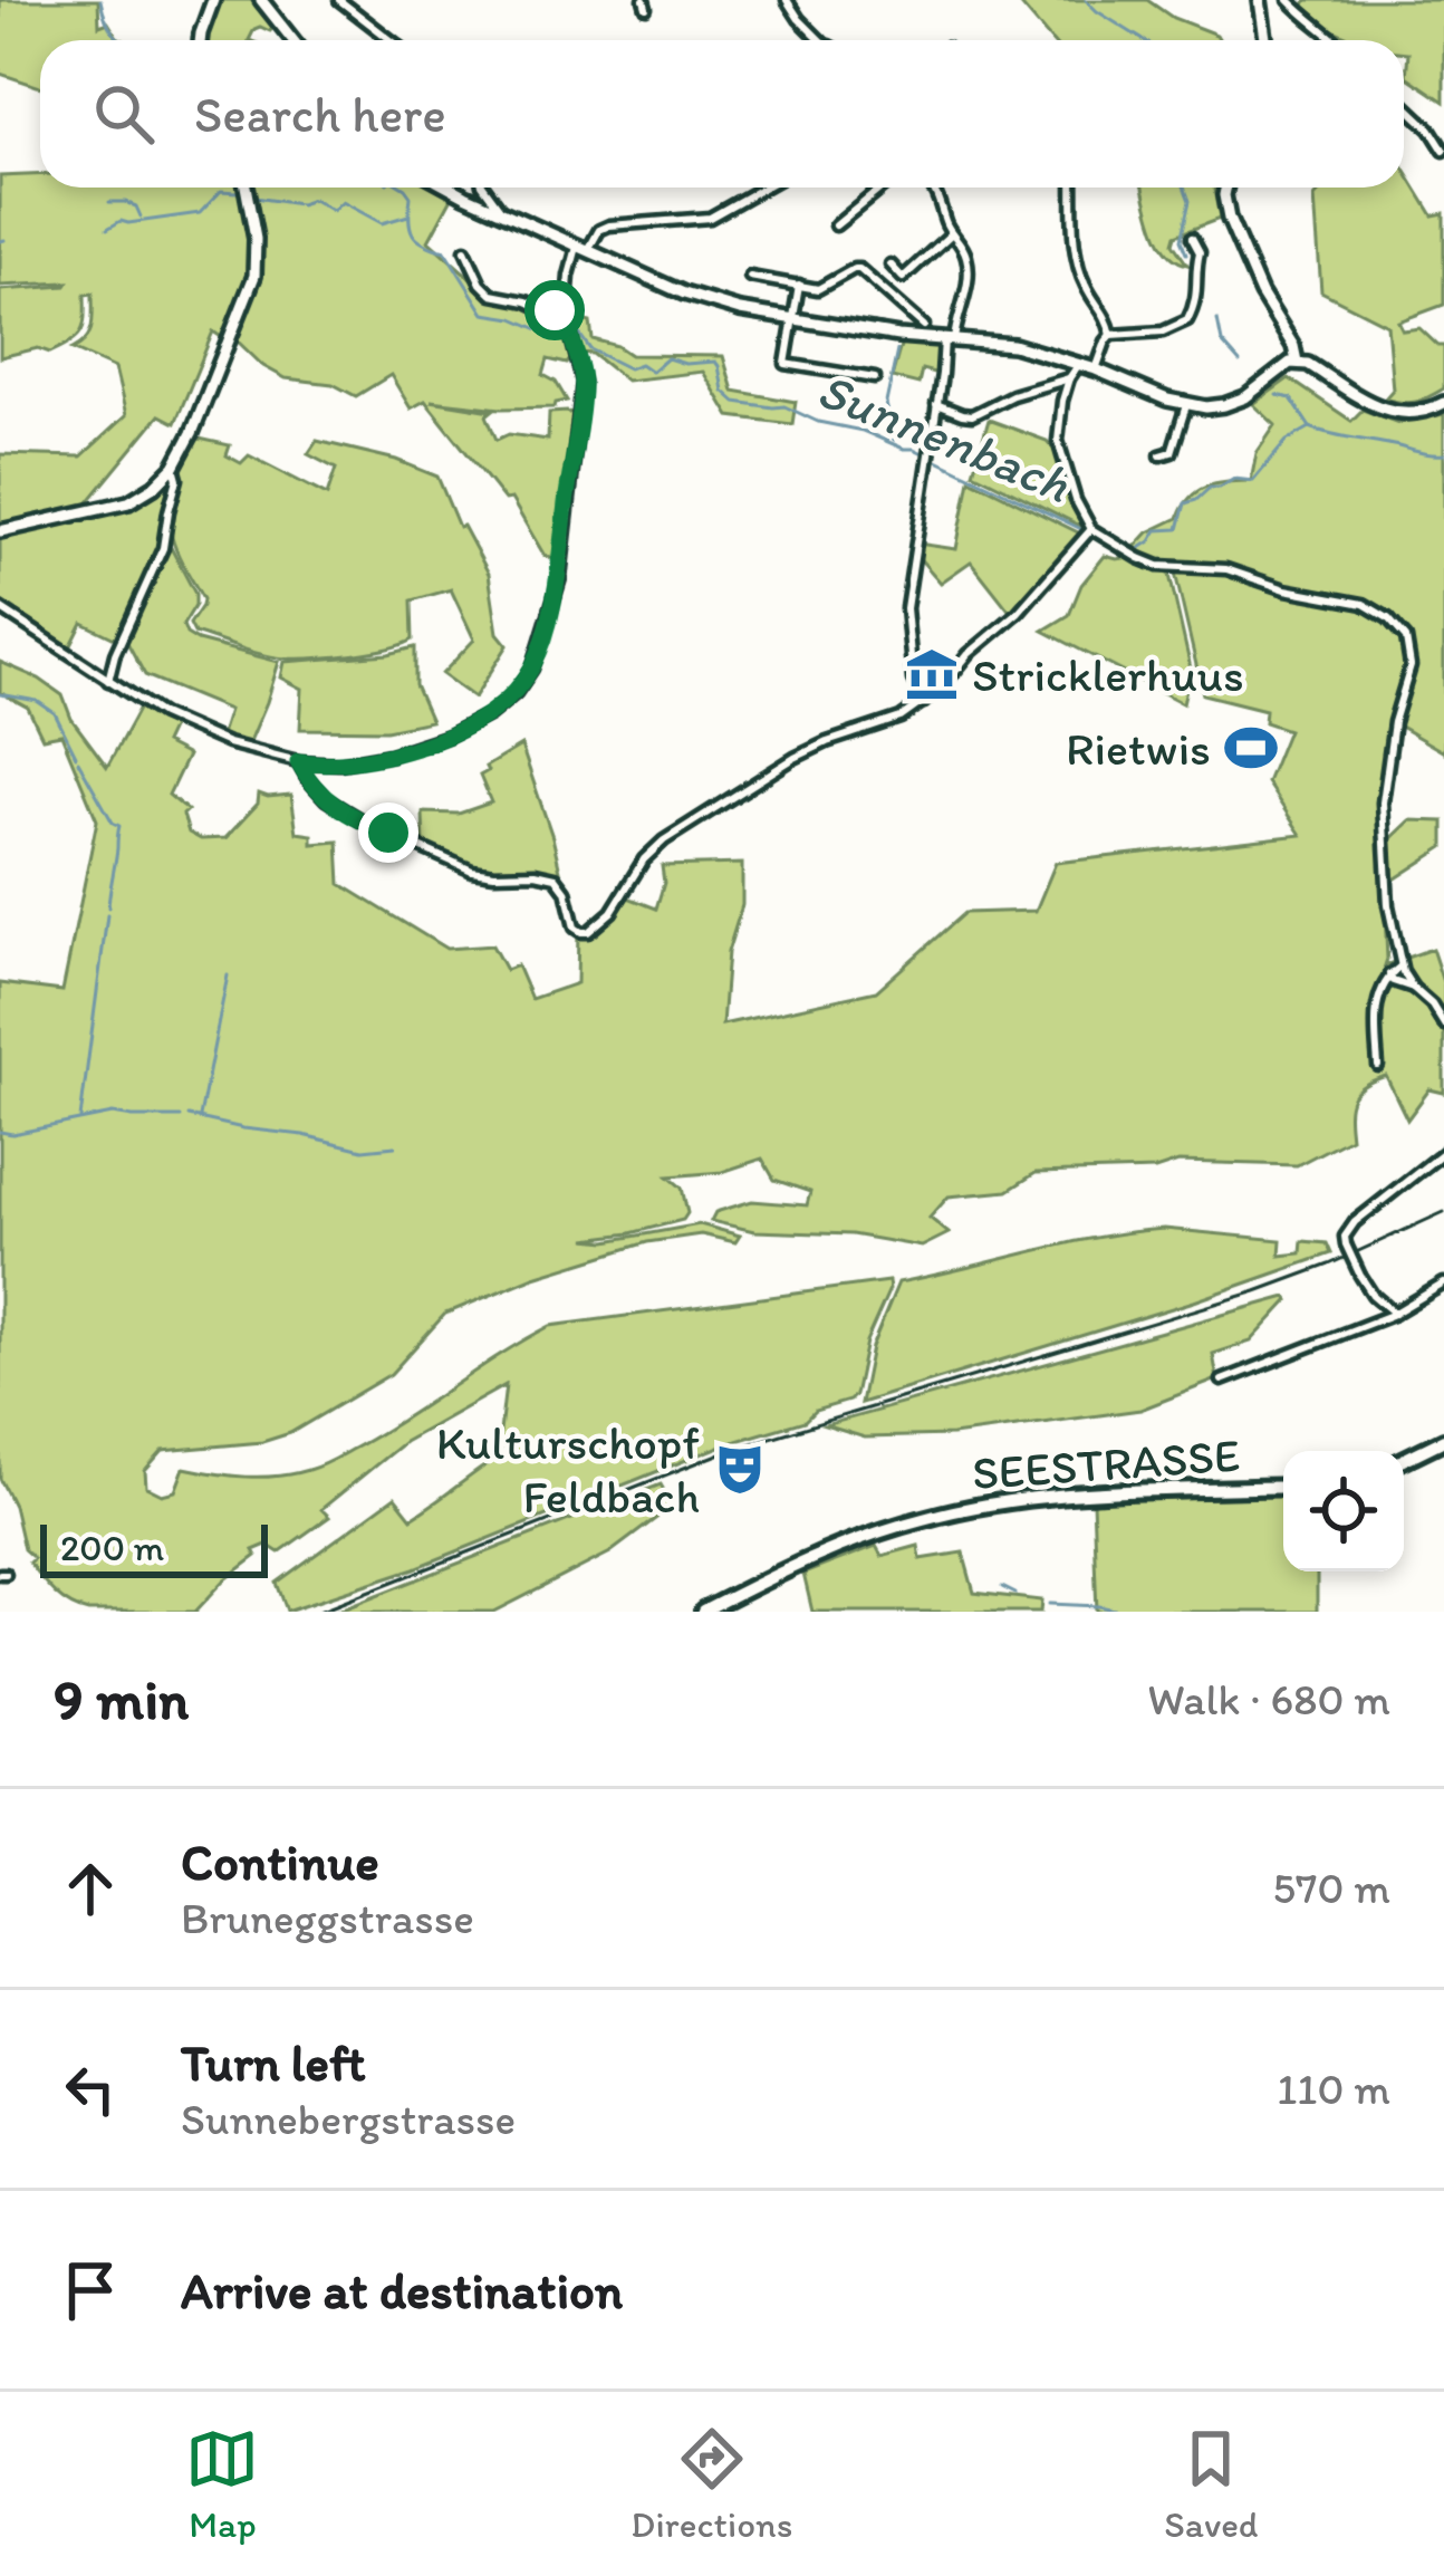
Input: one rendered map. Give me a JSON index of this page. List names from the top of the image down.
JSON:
{
  "streets": {
    "main road": ["SEESTRASSE"]
  },
  "water": ["Sunnenbach"],
  "places": {
    "museum": ["Stricklerhuus"],
    "sports": ["Rietwis"],
    "theatre": ["Kulturschopf Feldbach"]
  },
  "scale_bar": "200 m",
  "page": {
    "search": "Search here",
    "scale": "200 m",
    "heading": ["9 min", "Walk · 680 m"],
    "list": [
      ["Continue", "Bruneggstrasse", "570 m"],
      ["Turn left", "Sunnebergstrasse", "110 m"],
      "Arrive at destination"
    ],
    "nav": ["Map", "Directions", "Saved"]
  }
}
